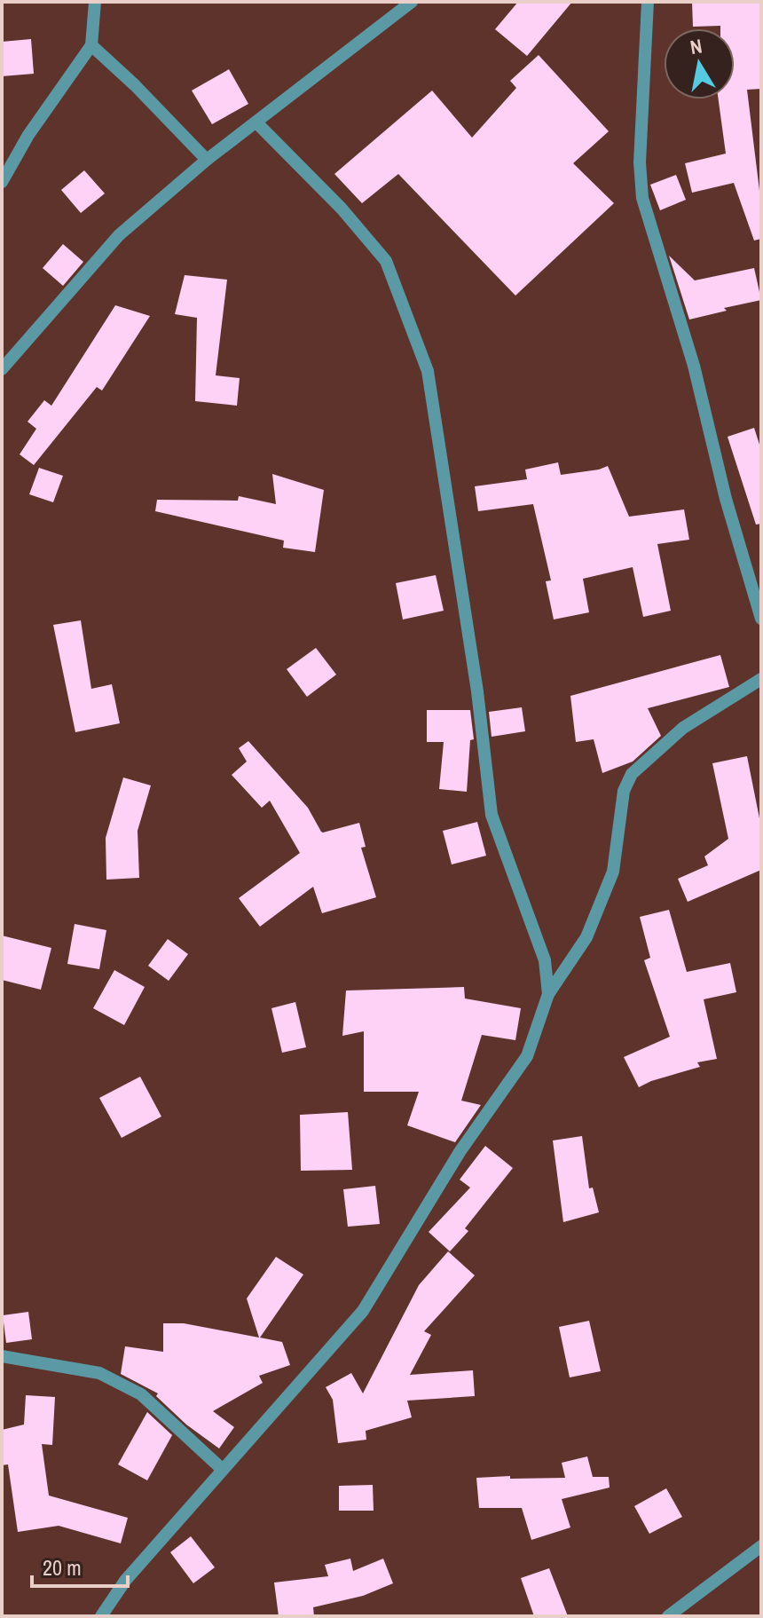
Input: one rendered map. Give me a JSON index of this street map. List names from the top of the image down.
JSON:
{
  "scale_bar": "20 m",
  "north": "top"
}
